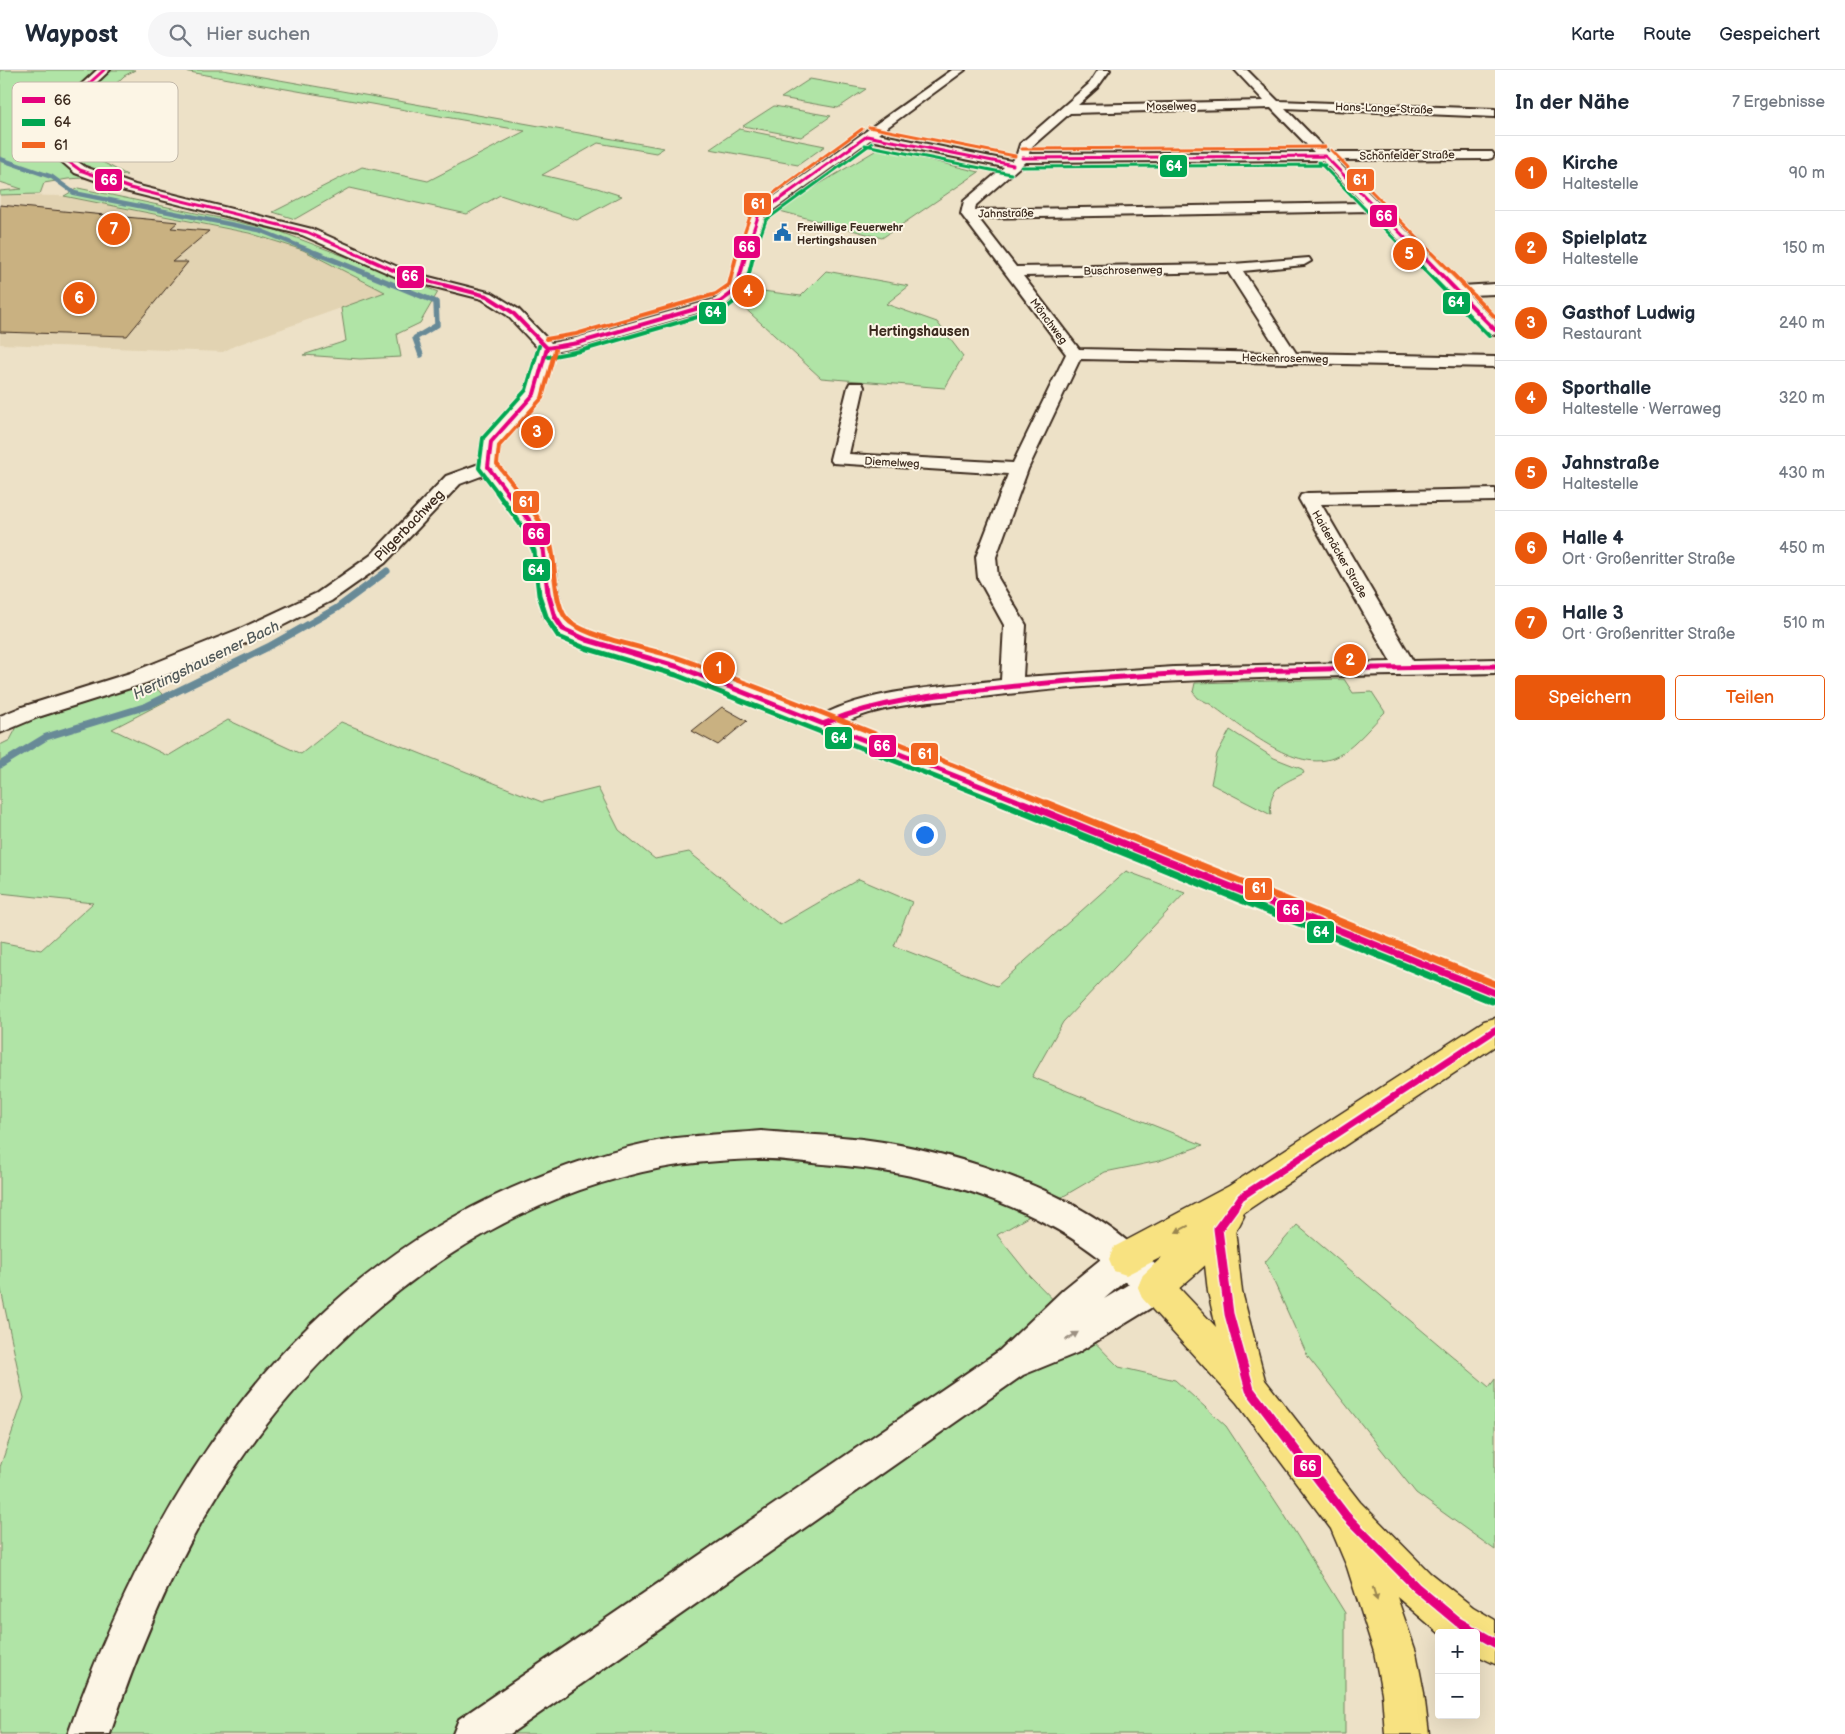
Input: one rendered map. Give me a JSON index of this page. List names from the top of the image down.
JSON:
{
  "streets": {
    "street": [
      "Moselweg",
      "Hans-Lange-Straße",
      "Schönfelder Straße",
      "Jahnstraße",
      "Buschrosenweg",
      "Mönchweg",
      "Heckenrosenweg",
      "Diemelweg",
      "Pilgerbachweg",
      "Haidenäcker Straße"
    ]
  },
  "crossings": [
    ["Moselweg", "Hans-Lange-Straße"],
    ["Moselweg", "Schönfelder Straße"],
    ["Hans-Lange-Straße", "Schönfelder Straße"],
    ["Schönfelder Straße", "Jahnstraße"],
    ["Jahnstraße", "Mönchweg"],
    ["Buschrosenweg", "Mönchweg"],
    ["Mönchweg", "Heckenrosenweg"],
    ["Mönchweg", "Diemelweg"]
  ],
  "districts": ["Hertingshausen"],
  "water": ["Hertingshausener Bach"],
  "places": {
    "public building": ["Freiwillige Feuerwehr Hertingshausen"]
  },
  "lines": ["transit line 66", "transit line 61", "transit line 64"],
  "legend": ["66", "64", "61"],
  "page": {
    "header": "Waypost",
    "search": "Hier suchen",
    "nav": ["Karte", "Route", "Gespeichert"],
    "heading": ["In der Nähe", "7 Ergebnisse"],
    "list": [
      {
        "mark": "1",
        "name": "Kirche",
        "note": "Haltestelle",
        "value": "90 m"
      },
      {
        "mark": "2",
        "name": "Spielplatz",
        "note": "Haltestelle",
        "value": "150 m"
      },
      {
        "mark": "3",
        "name": "Gasthof Ludwig",
        "note": "Restaurant",
        "value": "240 m"
      },
      {
        "mark": "4",
        "name": "Sporthalle",
        "note": "Haltestelle · Werraweg",
        "value": "320 m"
      },
      {
        "mark": "5",
        "name": "Jahnstraße",
        "note": "Haltestelle",
        "value": "430 m"
      },
      {
        "mark": "6",
        "name": "Halle 4",
        "note": "Ort · Großenritter Straße",
        "value": "450 m"
      },
      {
        "mark": "7",
        "name": "Halle 3",
        "note": "Ort · Großenritter Straße",
        "value": "510 m"
      }
    ],
    "pins": [
      "7",
      "5",
      "4",
      "6",
      "3",
      "2",
      "1"
    ],
    "buttons": ["Speichern", "Teilen"],
    "map_buttons": ["+", "−"]
  }
}
